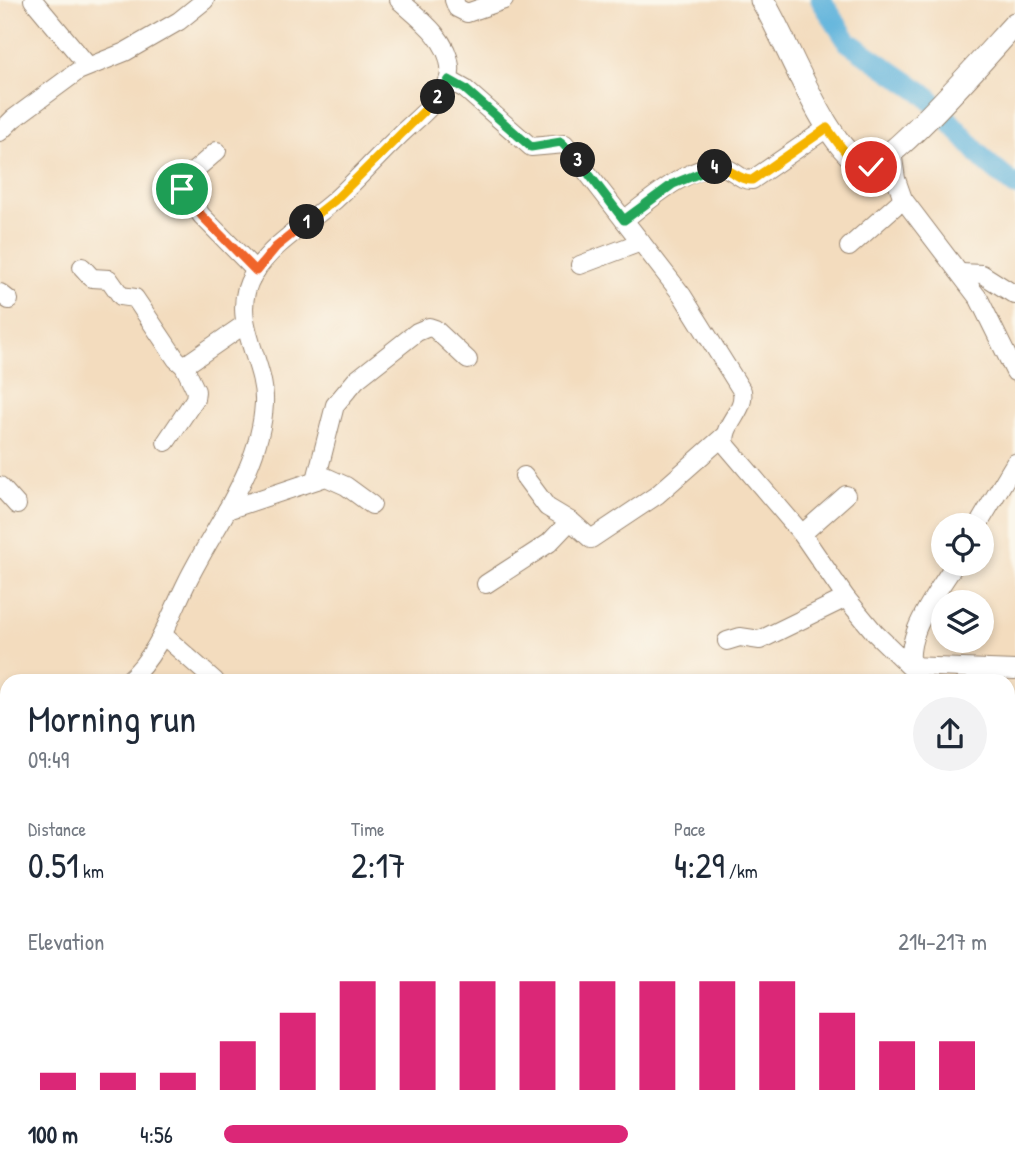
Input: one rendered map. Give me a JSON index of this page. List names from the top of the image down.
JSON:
{
  "page": {
    "pins": [
      "2",
      "3",
      "4",
      "1"
    ],
    "heading": ["Morning run", "09:49"],
    "stats": [
      ["Distance", "0.51 km"],
      ["Time", "2:17"],
      ["Pace", "4:29 /km"]
    ],
    "chart": ["Elevation", "214–217 m"],
    "list": [
      {
        "name": "100 m",
        "note": "4:56"
      }
    ]
  }
}
